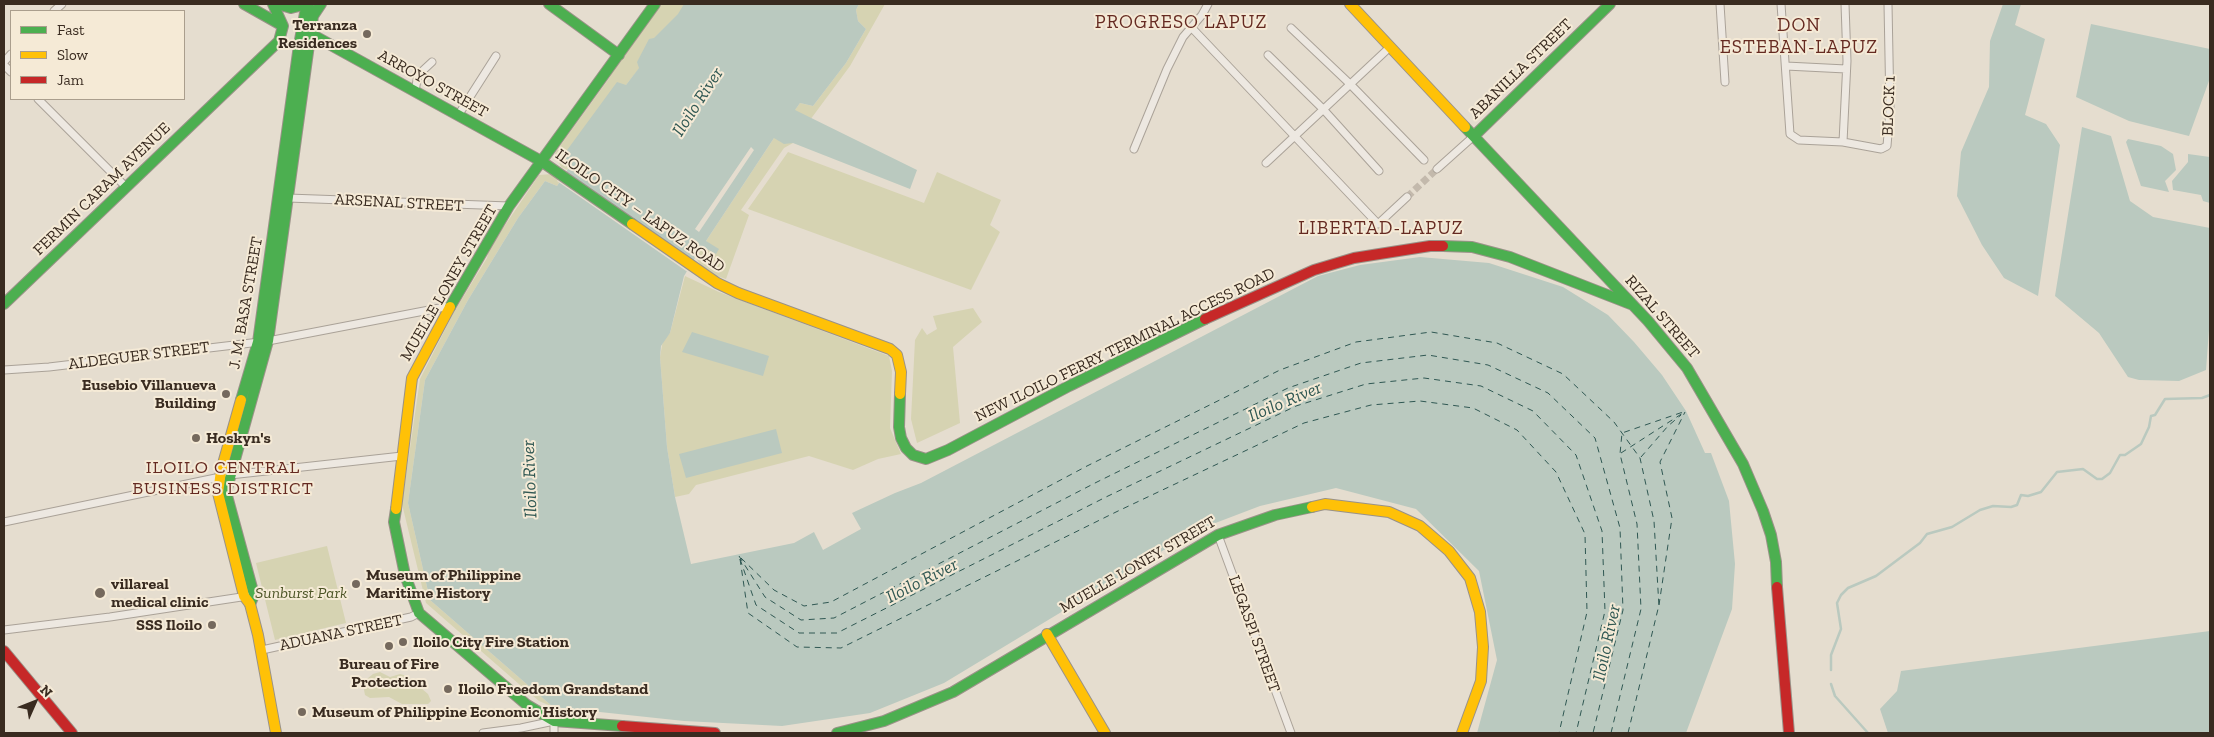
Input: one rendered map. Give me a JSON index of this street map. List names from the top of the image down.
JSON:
{
  "streets": {
    "main road": [
      "ABANILLA STREET",
      "ARROYO STREET",
      "FERMIN CARAM AVENUE",
      "ILOILO CITY – LAPUZ ROAD",
      "MUELLE LONEY STREET",
      "J. M. BASA STREET",
      "RIZAL STREET",
      "NEW ILOILO FERRY TERMINAL ACCESS ROAD"
    ],
    "street": [
      "BLOCK 1",
      "ARSENAL STREET",
      "ALDEGUER STREET",
      "ADUANA STREET",
      "LEGASPI STREET"
    ]
  },
  "crossings": [
    ["ABANILLA STREET", "RIZAL STREET"],
    ["ARROYO STREET", "ILOILO CITY – LAPUZ ROAD"],
    ["ARROYO STREET", "MUELLE LONEY STREET"],
    ["ARROYO STREET", "J. M. BASA STREET"],
    ["ARSENAL STREET", "MUELLE LONEY STREET"],
    ["ARSENAL STREET", "J. M. BASA STREET"],
    ["ILOILO CITY – LAPUZ ROAD", "MUELLE LONEY STREET"],
    ["ILOILO CITY – LAPUZ ROAD", "NEW ILOILO FERRY TERMINAL ACCESS ROAD"],
    ["MUELLE LONEY STREET", "ALDEGUER STREET"],
    ["MUELLE LONEY STREET", "ADUANA STREET"],
    ["MUELLE LONEY STREET", "LEGASPI STREET"],
    ["J. M. BASA STREET", "ALDEGUER STREET"],
    ["J. M. BASA STREET", "ADUANA STREET"],
    ["RIZAL STREET", "NEW ILOILO FERRY TERMINAL ACCESS ROAD"]
  ],
  "districts": [
    "PROGRESO LAPUZ",
    "DON ESTEBAN-LAPUZ",
    "LIBERTAD-LAPUZ",
    "ILOILO CENTRAL BUSINESS DISTRICT"
  ],
  "water": ["Iloilo River"],
  "parks": ["Sunburst Park"],
  "places": [
    "Terranza Residences",
    "Eusebio Villanueva Building",
    "Hoskyn's",
    "Museum of Philippine Maritime History",
    "villareal medical clinic",
    "SSS Iloilo",
    "Iloilo City Fire Station",
    "Bureau of Fire Protection",
    "Iloilo Freedom Grandstand",
    "Museum of Philippine Economic History"
  ],
  "legend": ["Fast", "Slow", "Jam"],
  "north": "top right"
}
